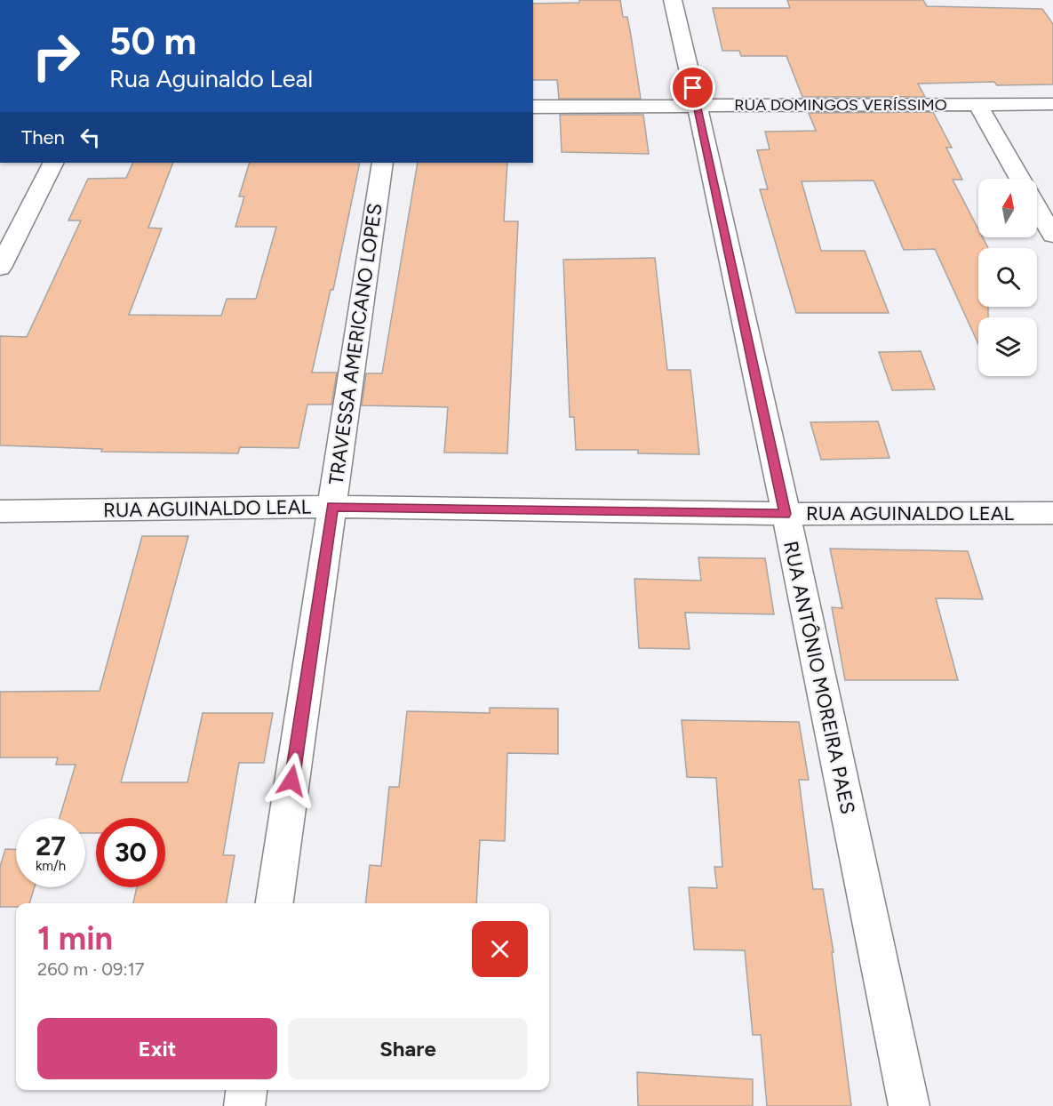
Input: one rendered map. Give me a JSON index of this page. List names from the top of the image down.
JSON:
{
  "streets": {
    "street": [
      "RUA DOMINGOS VERÍSSIMO",
      "TRAVESSA AMERICANO LOPES",
      "RUA AGUINALDO LEAL",
      "RUA ANTÔNIO MOREIRA PAES"
    ]
  },
  "crossings": [
    ["RUA DOMINGOS VERÍSSIMO", "RUA ANTÔNIO MOREIRA PAES"],
    ["TRAVESSA AMERICANO LOPES", "RUA AGUINALDO LEAL"],
    ["RUA AGUINALDO LEAL", "RUA ANTÔNIO MOREIRA PAES"]
  ],
  "north": "top",
  "page": {
    "turn": ["50 m", "Rua Aguinaldo Leal"],
    "then": "Then",
    "speed": "27 km/h",
    "limit": "30",
    "heading": ["1 min", "260 m · 09:17"],
    "buttons": ["Exit", "Share"]
  }
}
